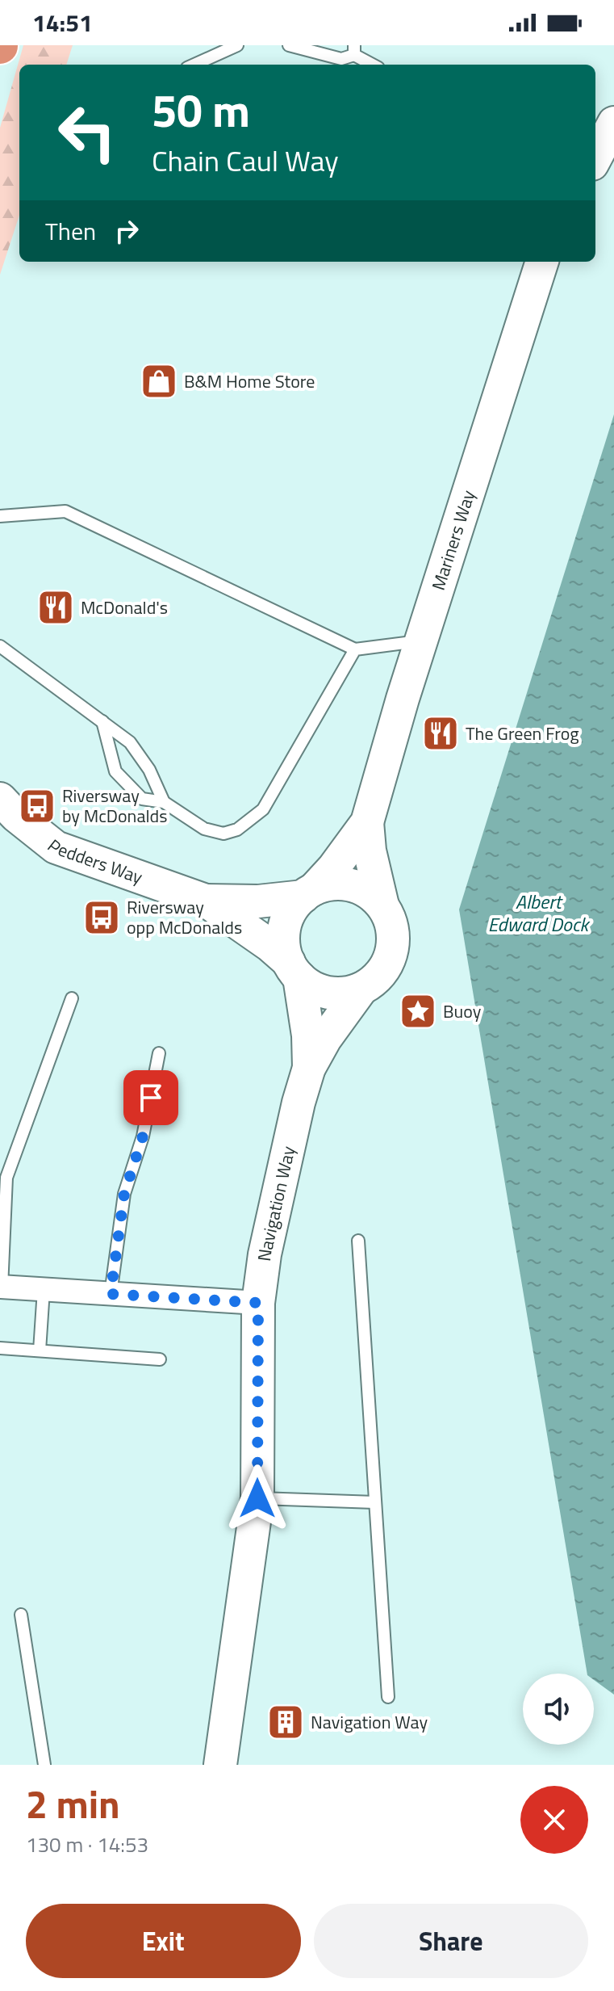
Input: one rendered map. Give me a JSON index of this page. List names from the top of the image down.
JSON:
{
  "streets": {
    "street": ["Mariners Way", "Pedders Way", "Navigation Way"]
  },
  "crossings": [
    ["Mariners Way", "Pedders Way"],
    ["Mariners Way", "Navigation Way"],
    ["Pedders Way", "Navigation Way"]
  ],
  "water": ["Albert Edward Dock"],
  "places": {
    "shop": ["B&M Home Store"],
    "restaurant": ["McDonald's", "The Green Frog"],
    "bus stop": ["Riversway by McDonalds", "Riversway opp McDonalds"],
    "place": ["Buoy"],
    "building": ["Navigation Way"]
  },
  "page": {
    "status": "14:51",
    "turn": ["50 m", "Chain Caul Way"],
    "then": "Then",
    "heading": ["2 min", "130 m · 14:53"],
    "buttons": ["Exit", "Share"]
  }
}
